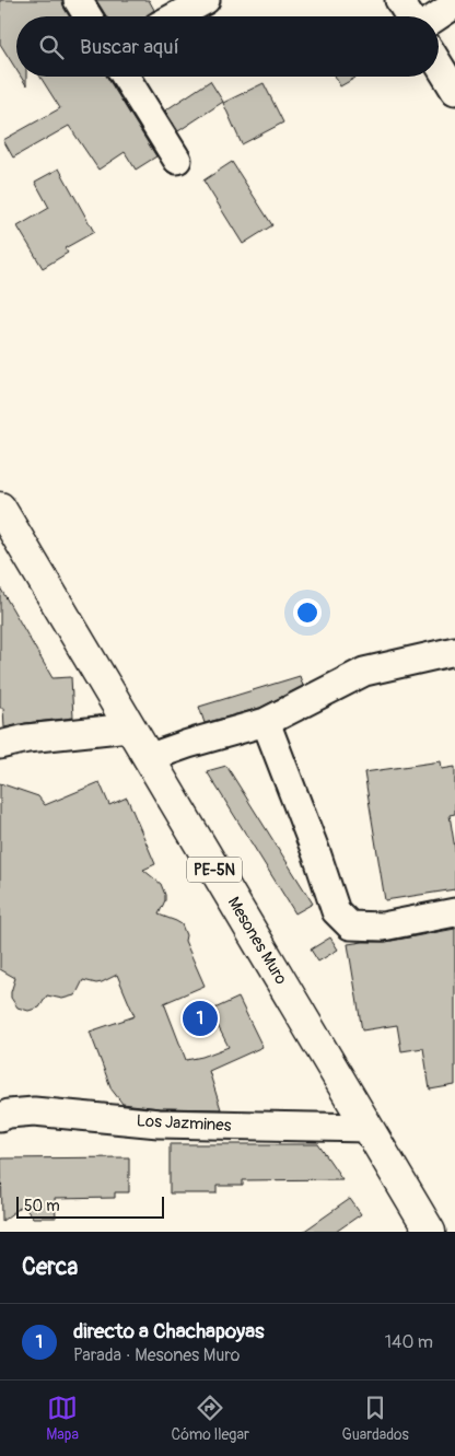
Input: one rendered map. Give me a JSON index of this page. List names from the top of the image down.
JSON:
{
  "streets": {
    "highway": ["PE-5N", "Mesones Muro"],
    "street": ["Los Jazmines"]
  },
  "crossings": [
    ["Mesones Muro", "Los Jazmines"]
  ],
  "scale_bar": "50 m",
  "page": {
    "search": "Buscar aquí",
    "pins": "1",
    "scale": "50 m",
    "heading": "Cerca",
    "list": [
      {
        "mark": "1",
        "name": "directo a Chachapoyas",
        "note": "Parada · Mesones Muro",
        "value": "140 m"
      }
    ],
    "nav": ["Mapa", "Cómo llegar", "Guardados"]
  }
}
